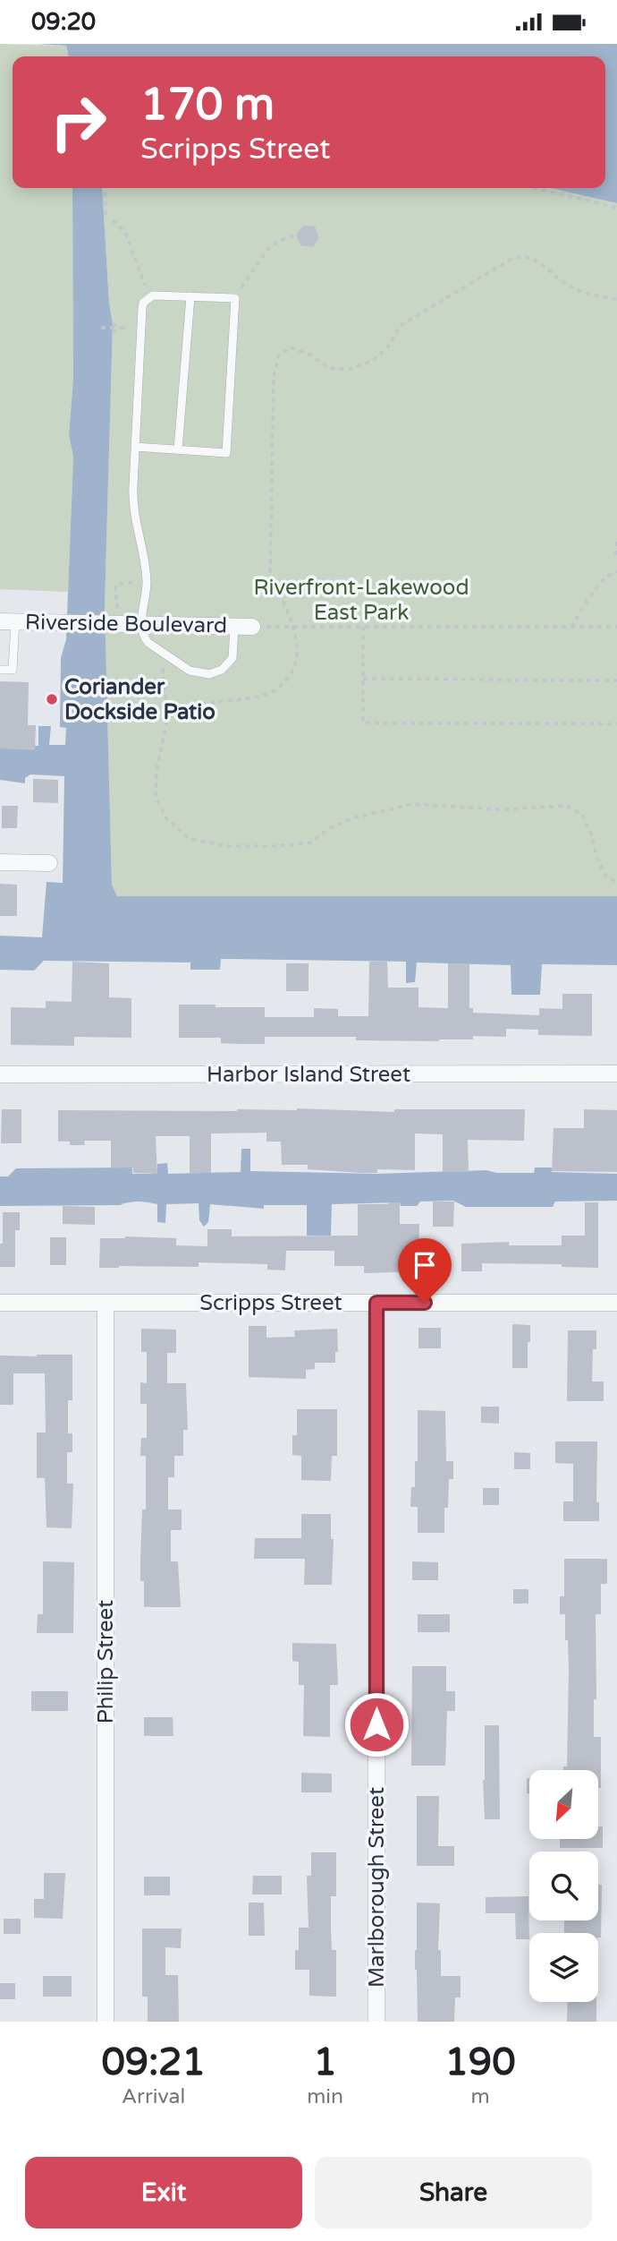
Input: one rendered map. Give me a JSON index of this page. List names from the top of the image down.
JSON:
{
  "streets": {
    "street": [
      "Riverside Boulevard",
      "Harbor Island Street",
      "Scripps Street",
      "Philip Street",
      "Marlborough Street"
    ]
  },
  "crossings": [
    ["Scripps Street", "Philip Street"],
    ["Scripps Street", "Marlborough Street"]
  ],
  "parks": ["Riverfront-Lakewood East Park"],
  "places": ["Coriander Dockside Patio"],
  "north": "bottom left",
  "page": {
    "status": "09:20",
    "turn": ["170 m", "Scripps Street"],
    "eta": [
      "09:21",
      "Arrival",
      "1",
      "min",
      "190",
      "m"
    ],
    "buttons": ["Exit", "Share"]
  }
}
